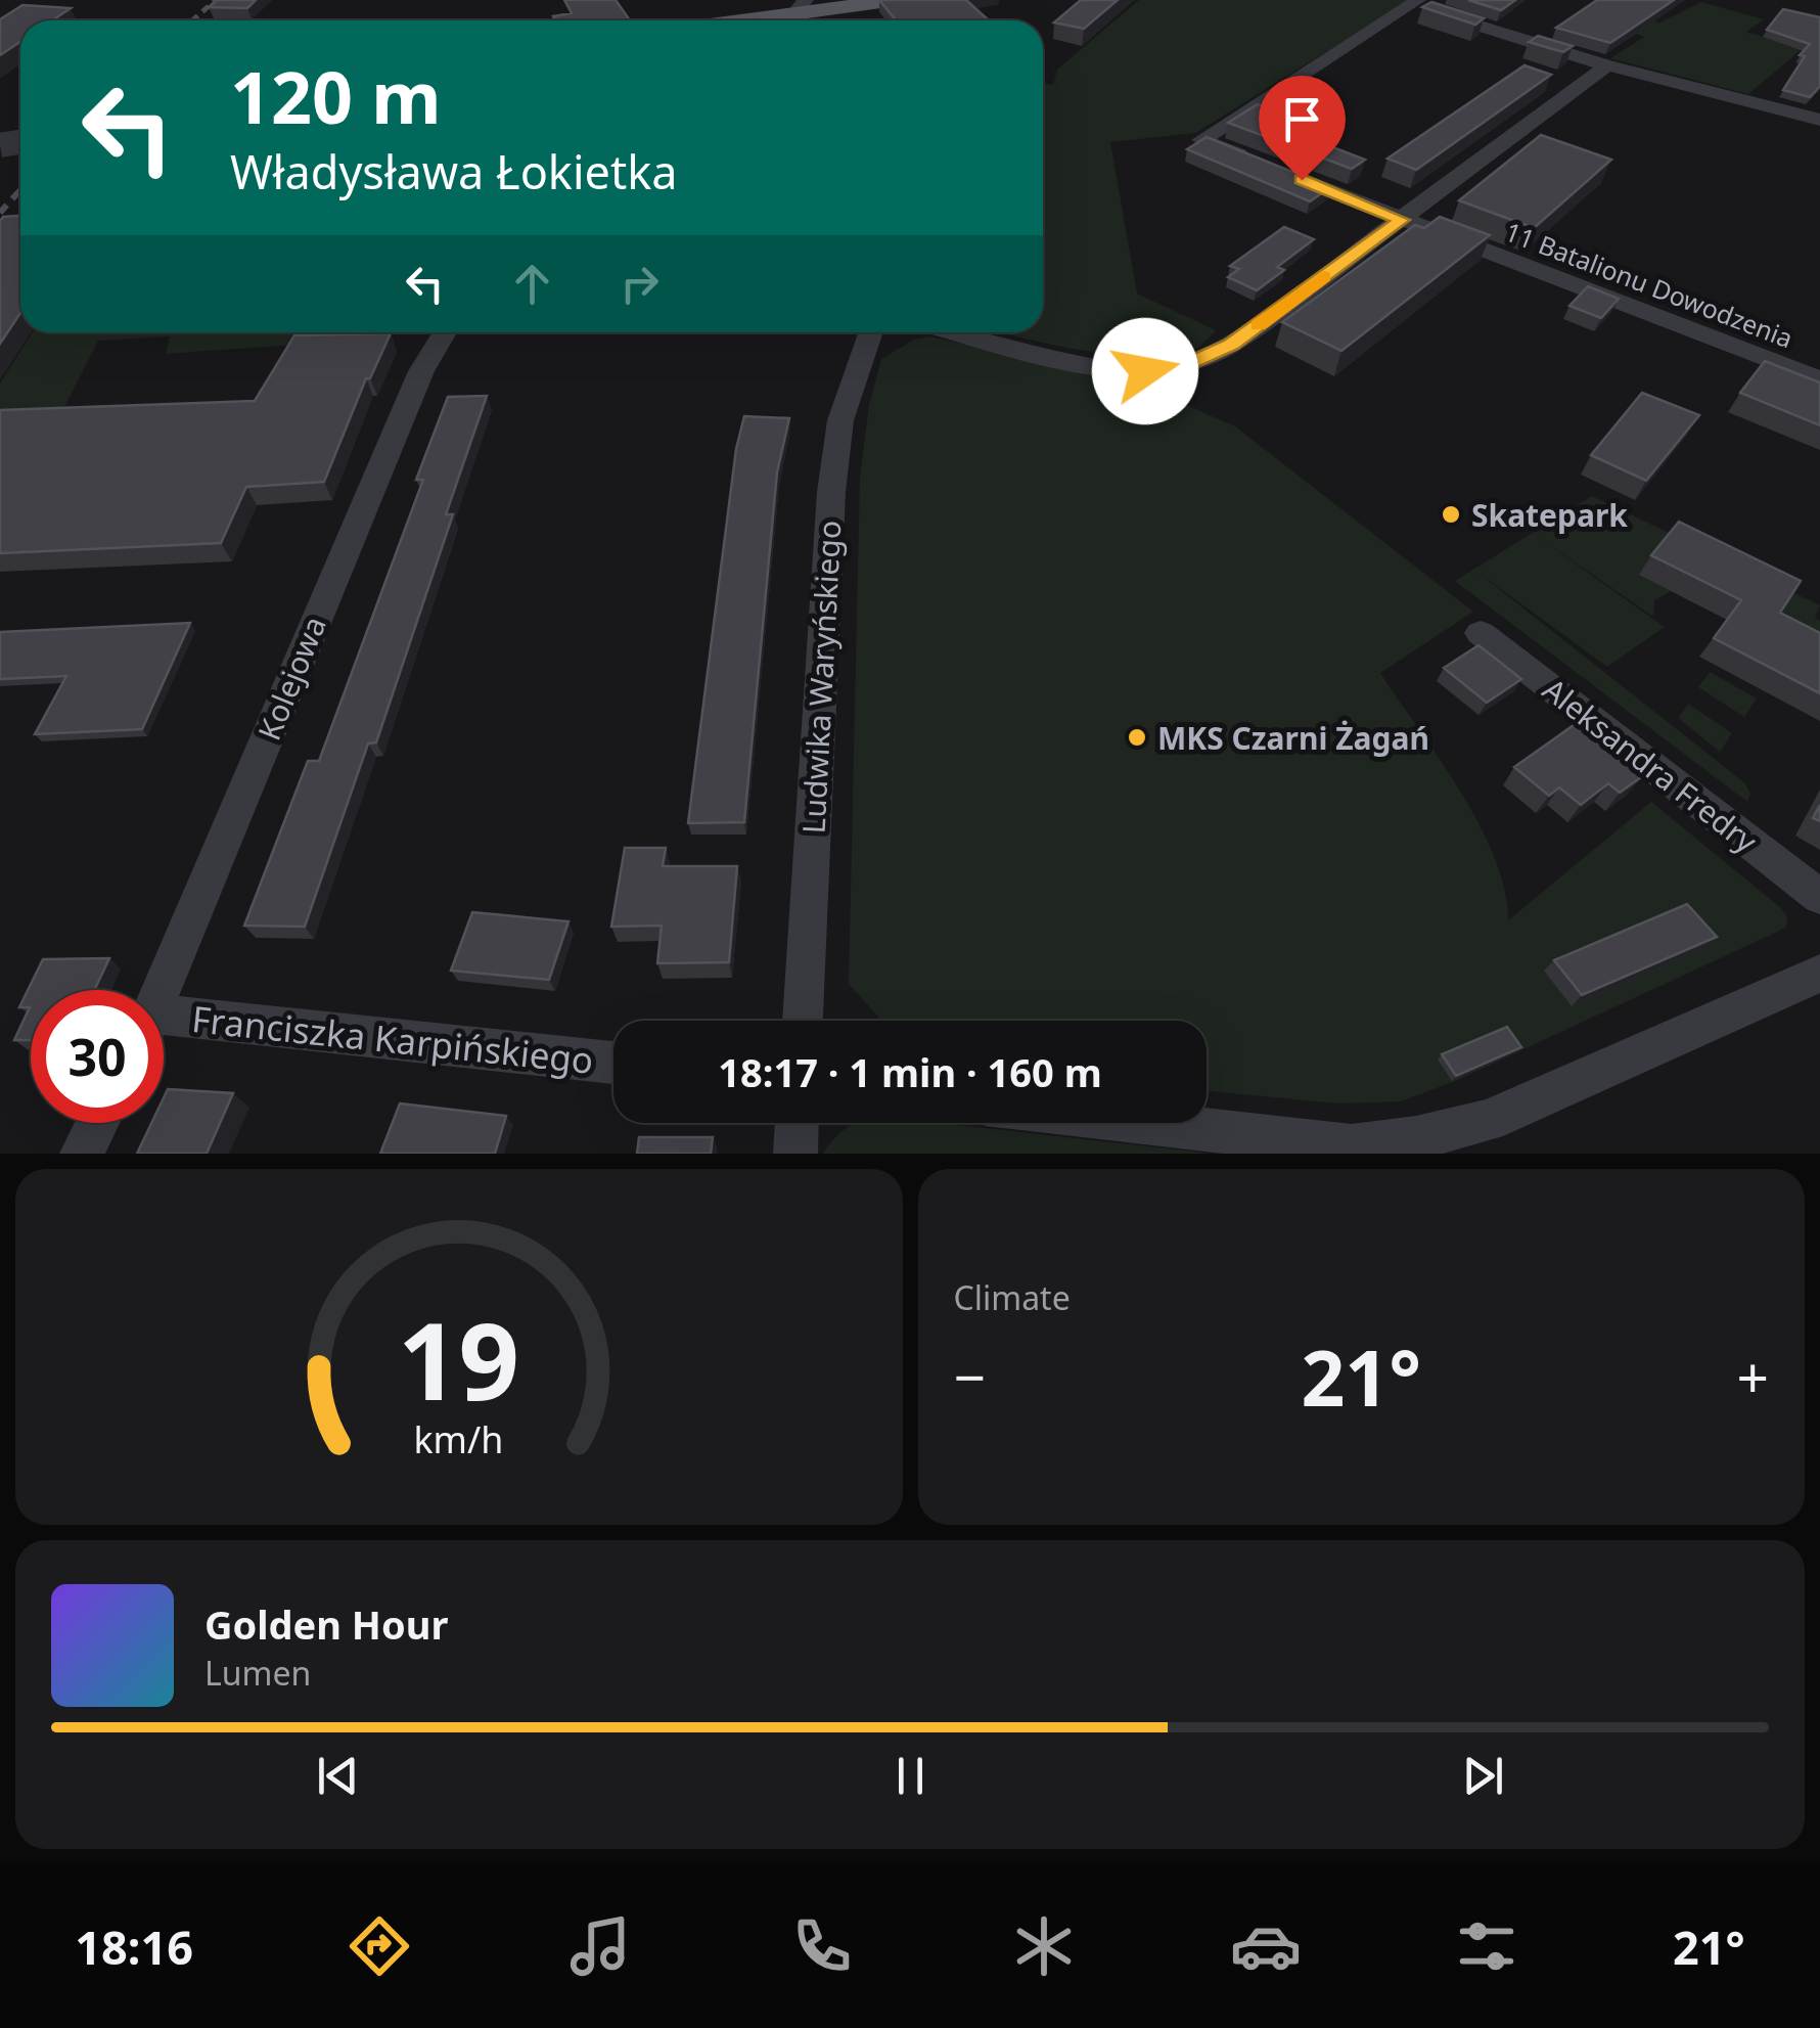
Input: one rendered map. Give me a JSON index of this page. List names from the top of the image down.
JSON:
{
  "streets": {
    "street": [
      "11 Batalionu Dowodzenia",
      "Ludwika Waryńskiego",
      "Kolejowa",
      "Aleksandra Fredry",
      "Franciszka Karpińskiego"
    ]
  },
  "places": ["Skatepark", "MKS Czarni Żagań"],
  "page": {
    "turn": ["120 m", "Władysława Łokietka"],
    "limit": "30",
    "trip": "18:17 · 1 min · 160 m",
    "tile": "Climate",
    "heat": ["−", "21°", "+"],
    "song": ["Golden Hour", "Lumen"],
    "tabs": ["18:16", "21°"],
    "gauge": ["19", "km/h"]
  }
}
